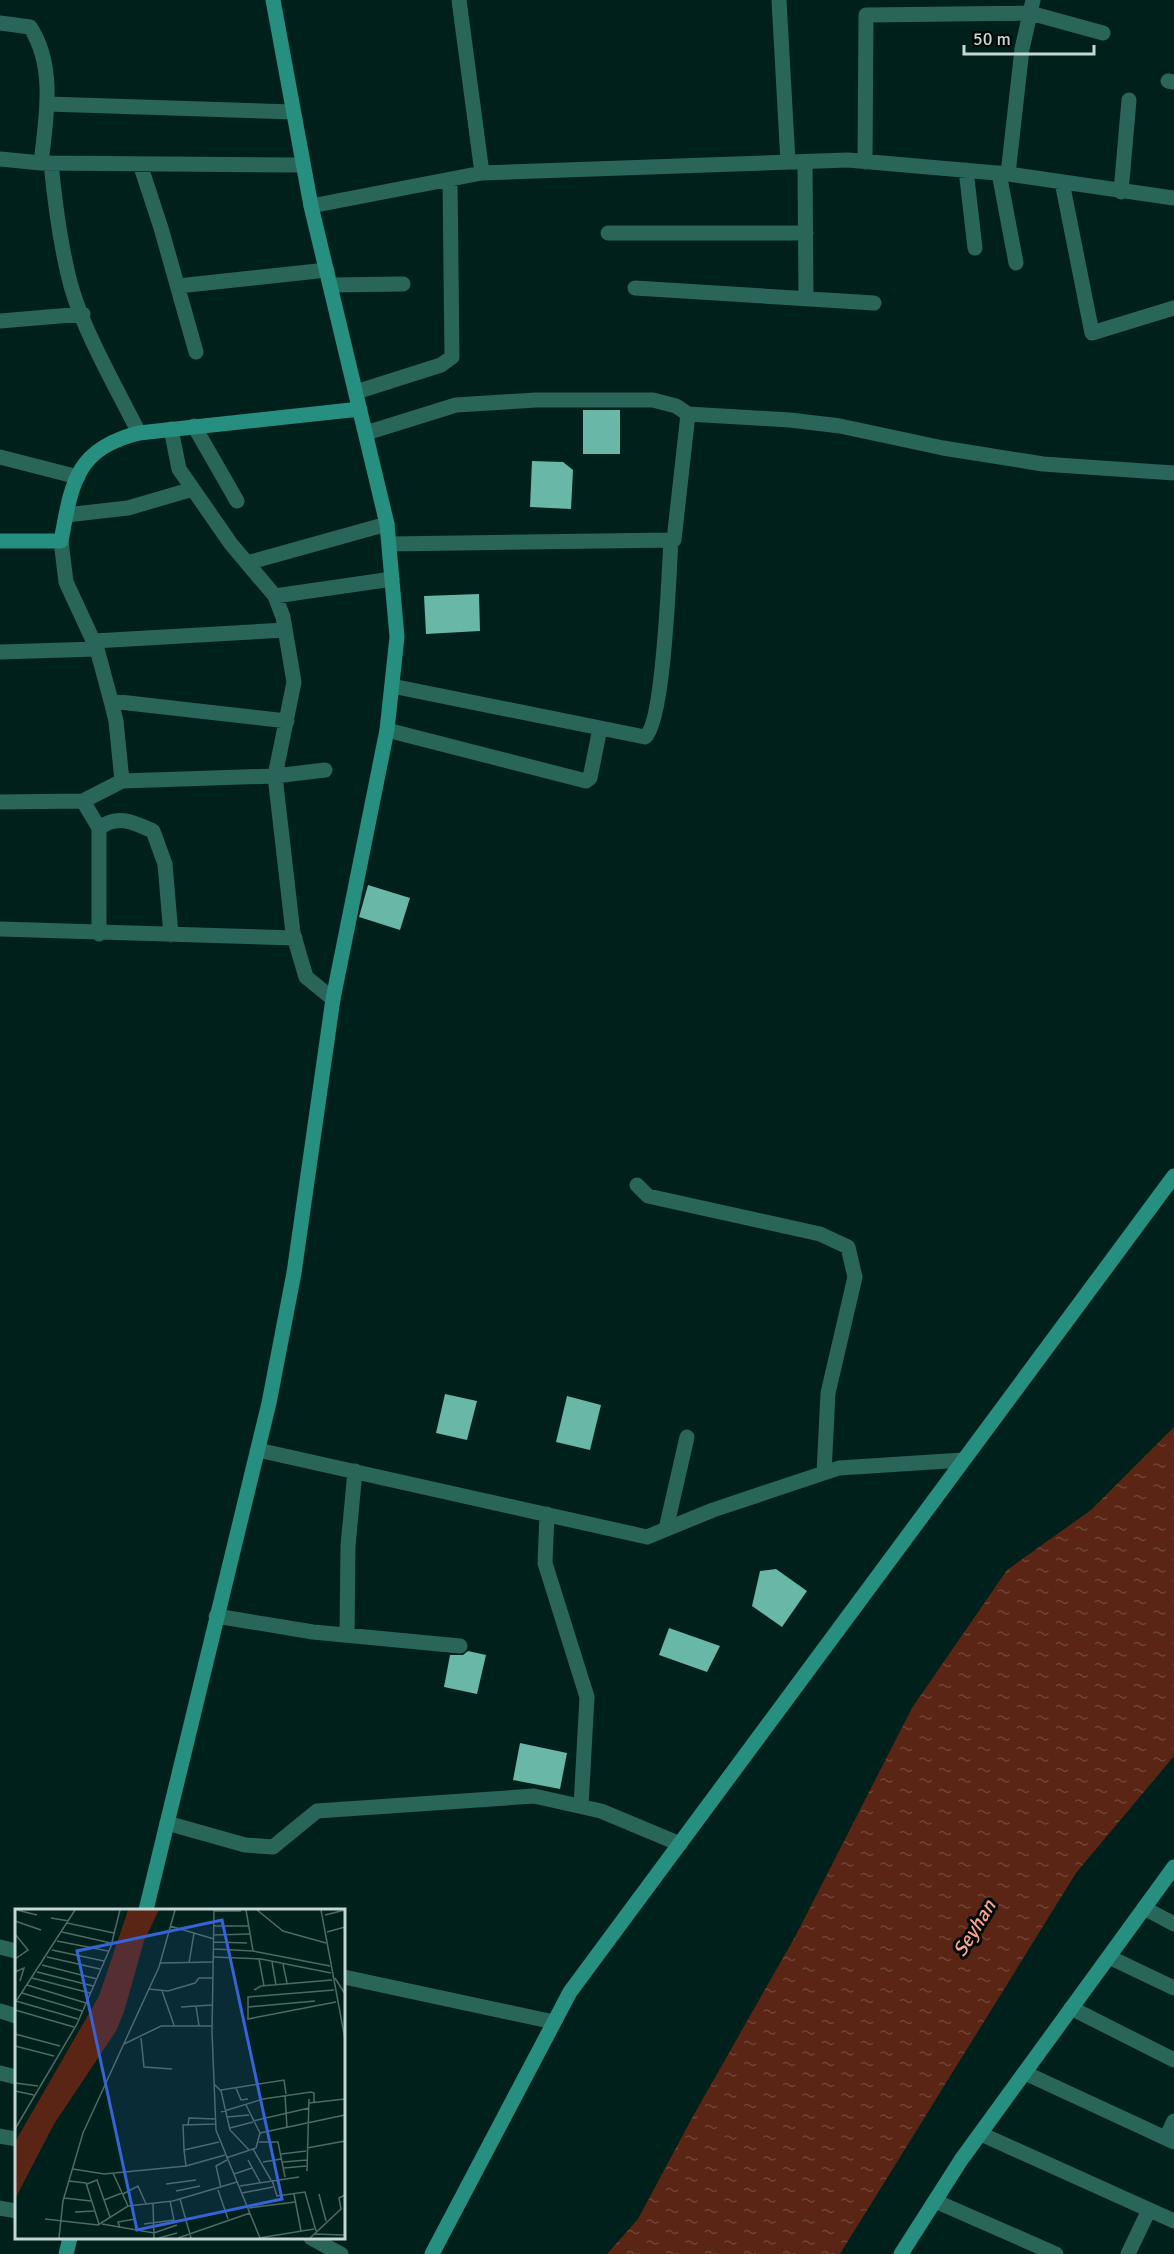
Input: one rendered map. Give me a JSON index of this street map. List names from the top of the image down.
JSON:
{
  "water": ["Seyhan"],
  "scale_bar": "50 m"
}
